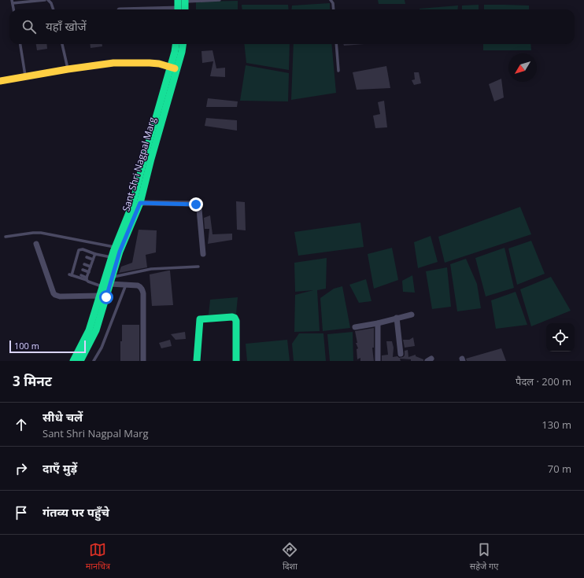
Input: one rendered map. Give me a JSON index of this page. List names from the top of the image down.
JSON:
{
  "streets": {
    "street": ["Sant Shri Nagpal Marg"]
  },
  "scale_bar": "100 m",
  "north": "bottom left",
  "page": {
    "search": "यहाँ खोजें",
    "scale": "100 m",
    "heading": ["3 मिनट", "पैदल · 200 m"],
    "list": [
      ["सीधे चलें", "Sant Shri Nagpal Marg", "130 m"],
      ["दाएँ मुड़ें", "70 m"],
      "गंतव्य पर पहुँचे"
    ],
    "nav": ["मानचित्र", "दिशा", "सहेजे गए"]
  }
}
